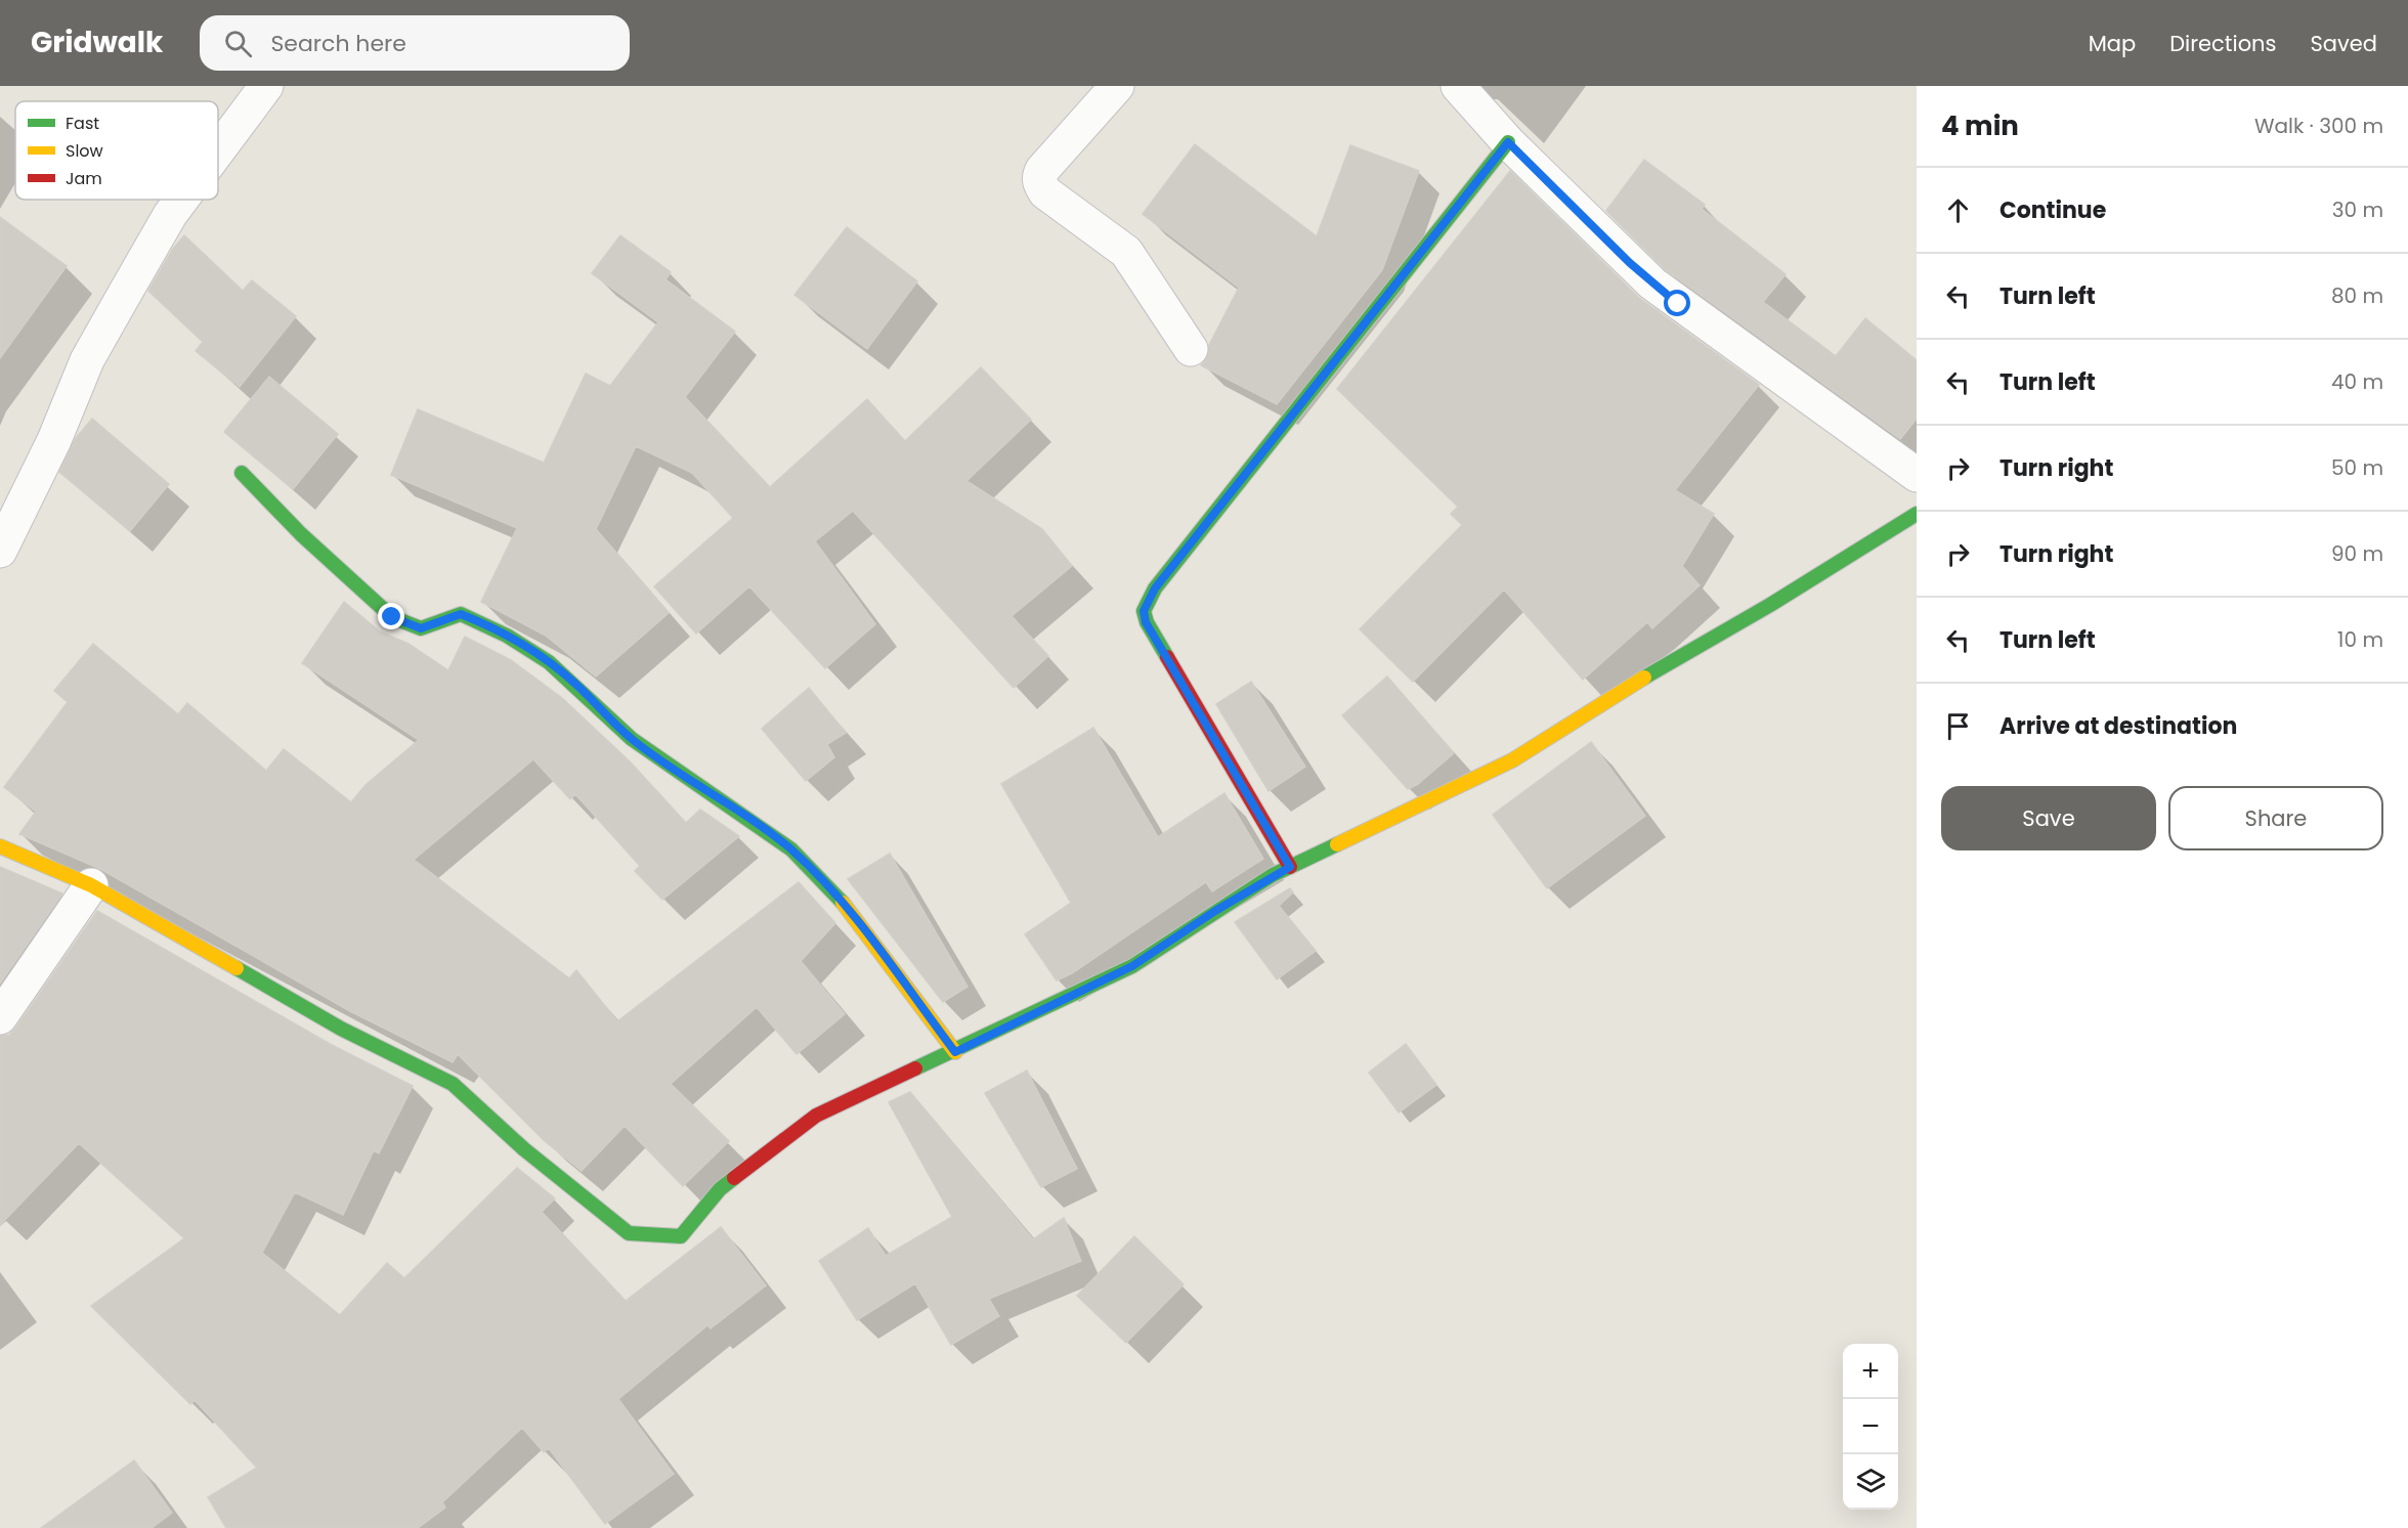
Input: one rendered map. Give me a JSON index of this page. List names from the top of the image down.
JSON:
{
  "legend": ["Fast", "Slow", "Jam"],
  "page": {
    "header": "Gridwalk",
    "search": "Search here",
    "nav": ["Map", "Directions", "Saved"],
    "heading": ["4 min", "Walk · 300 m"],
    "list": [
      ["Continue", "30 m"],
      ["Turn left", "80 m"],
      ["Turn left", "40 m"],
      ["Turn right", "50 m"],
      ["Turn right", "90 m"],
      ["Turn left", "10 m"],
      "Arrive at destination"
    ],
    "buttons": ["Save", "Share"],
    "map_buttons": ["+", "−"]
  }
}
